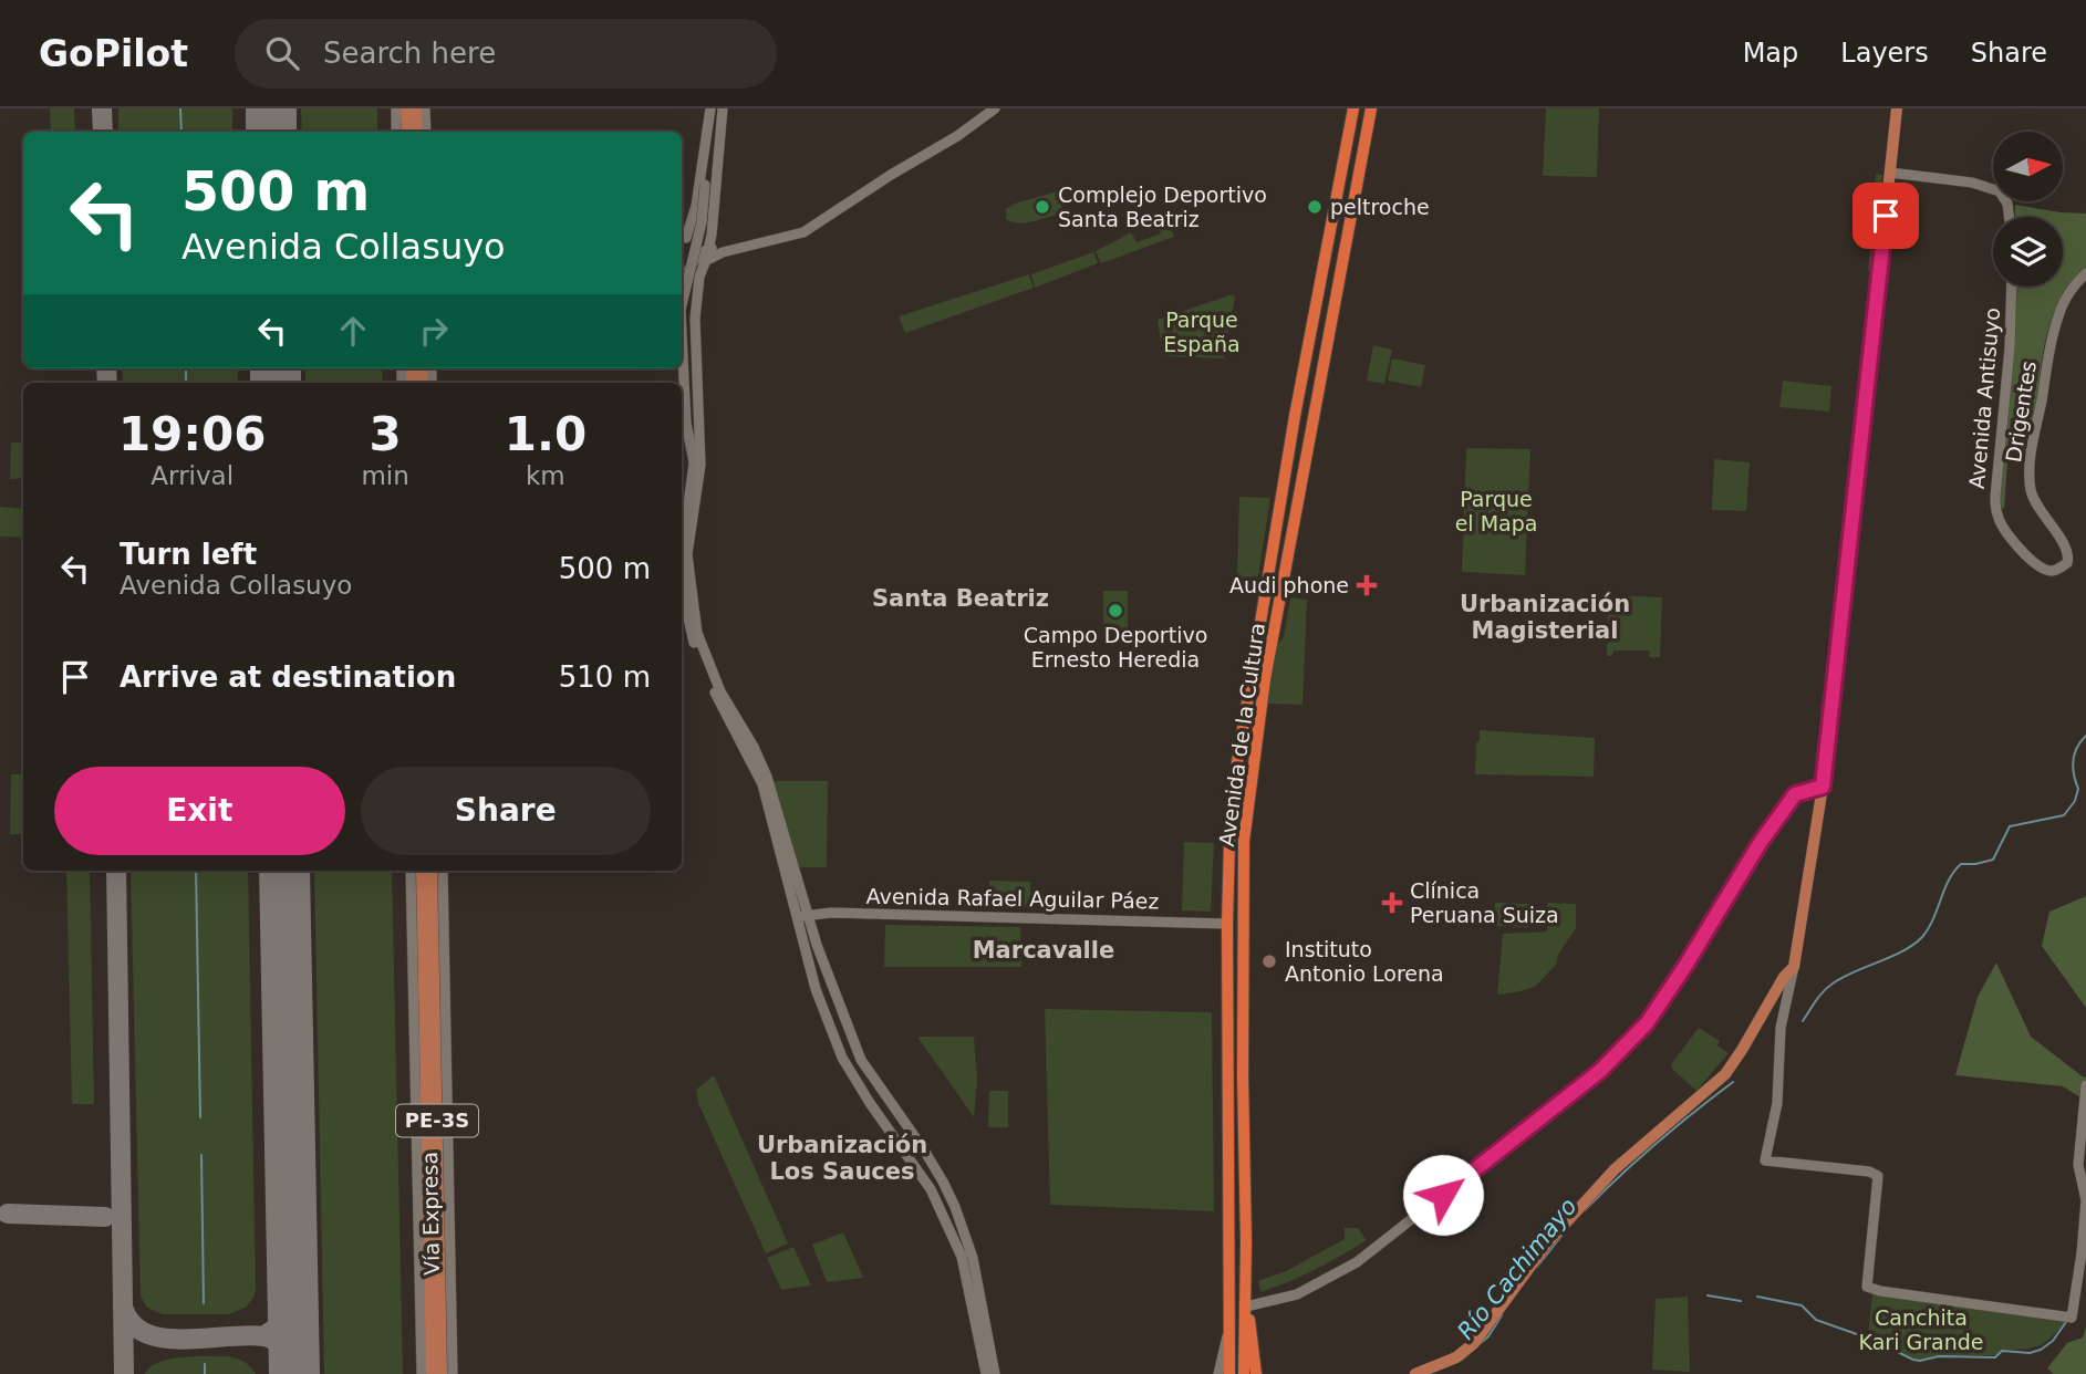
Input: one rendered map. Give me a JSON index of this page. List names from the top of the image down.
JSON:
{
  "streets": {
    "highway": ["Avenida de la Cultura"],
    "main road": [
      "Avenida Antisuyo",
      "Drigentes",
      "Avenida Rafael Aguilar Páez",
      "PE-3S",
      "Vía Expresa"
    ]
  },
  "crossings": [
    ["Avenida Antisuyo", "Drigentes"],
    ["Avenida de la Cultura", "Avenida Rafael Aguilar Páez"]
  ],
  "districts": [
    "Santa Beatriz",
    "Urbanización Magisterial",
    "Marcavalle",
    "Urbanización Los Sauces"
  ],
  "water": ["Río Cachimayo"],
  "parks": ["Parque España", "Parque el Mapa", "Canchita Kari Grande"],
  "places": {
    "other": [
      "Complejo Deportivo Santa Beatriz",
      "peltroche",
      "Campo Deportivo Ernesto Heredia",
      "Instituto Antonio Lorena"
    ],
    "health": ["Audi phone", "Clínica Peruana Suiza"]
  },
  "north": "right",
  "page": {
    "header": "GoPilot",
    "search": "Search here",
    "nav": ["Map", "Layers", "Share"],
    "turn": ["500 m", "Avenida Collasuyo"],
    "eta": [
      "19:06",
      "Arrival",
      "3",
      "min",
      "1.0",
      "km"
    ],
    "list": [
      {
        "name": "Turn left",
        "note": "Avenida Collasuyo",
        "value": "500 m"
      },
      {
        "name": "Arrive at destination",
        "value": "510 m"
      }
    ],
    "buttons": ["Exit", "Share"]
  }
}
